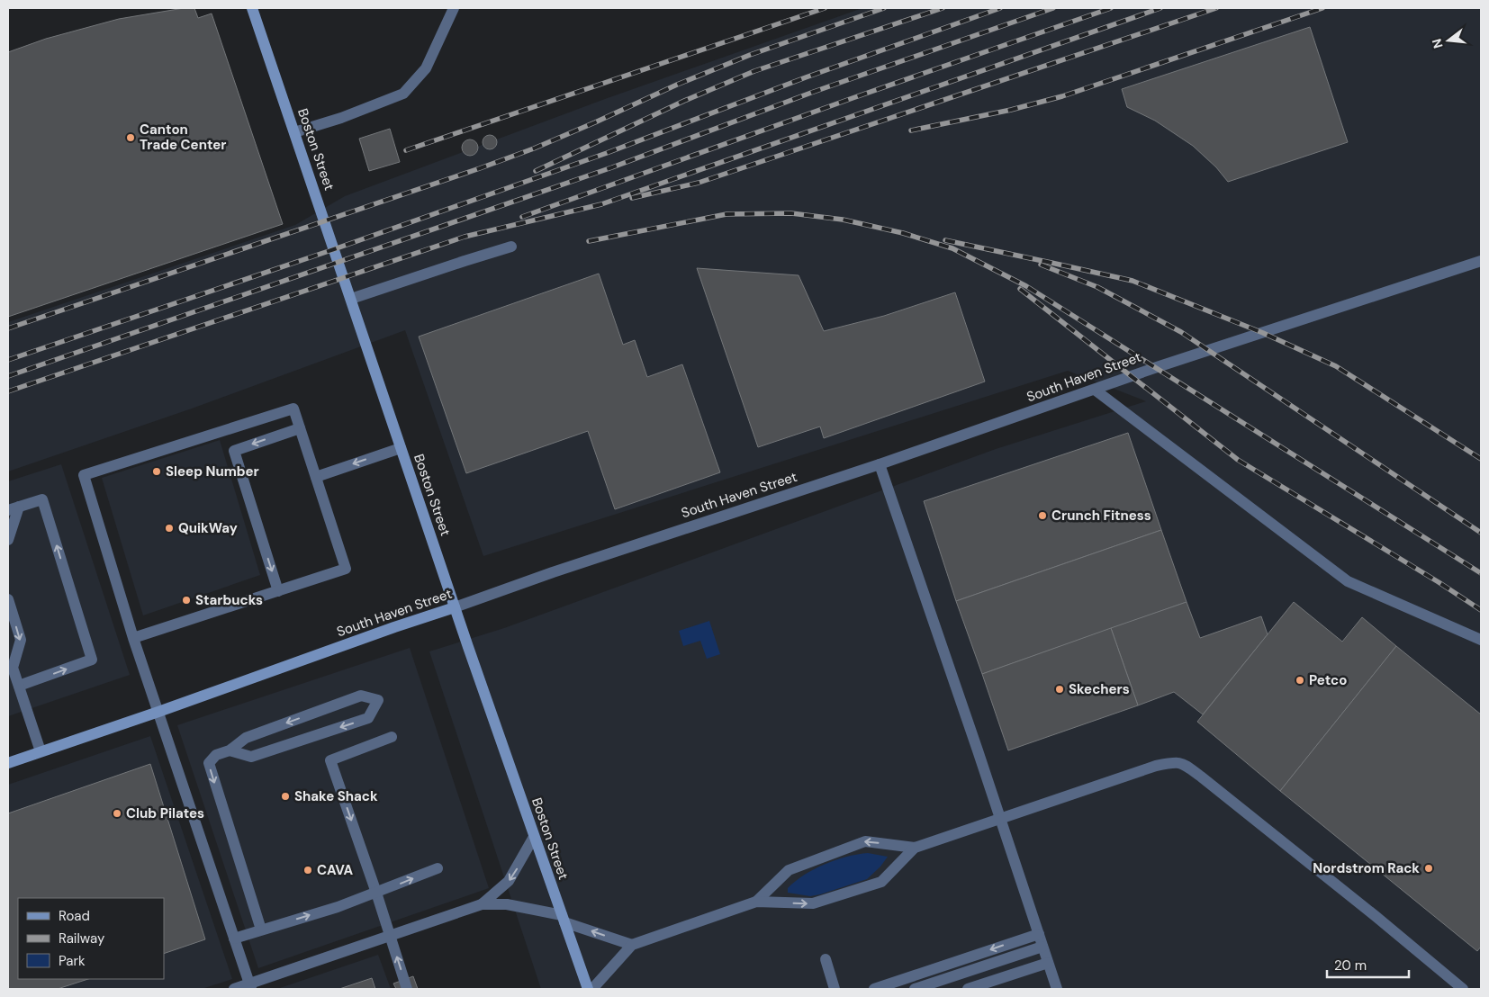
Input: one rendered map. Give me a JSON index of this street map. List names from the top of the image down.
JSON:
{
  "streets": {
    "main road": ["Boston Street", "South Haven Street"]
  },
  "crossings": [
    ["Boston Street", "South Haven Street"]
  ],
  "places": [
    "Canton Trade Center",
    "Sleep Number",
    "Crunch Fitness",
    "QuikWay",
    "Starbucks",
    "Petco",
    "Skechers",
    "Shake Shack",
    "Club Pilates",
    "Nordstrom Rack",
    "CAVA"
  ],
  "legend": ["Road", "Railway", "Park"],
  "scale_bar": "20 m",
  "north": "left"
}
